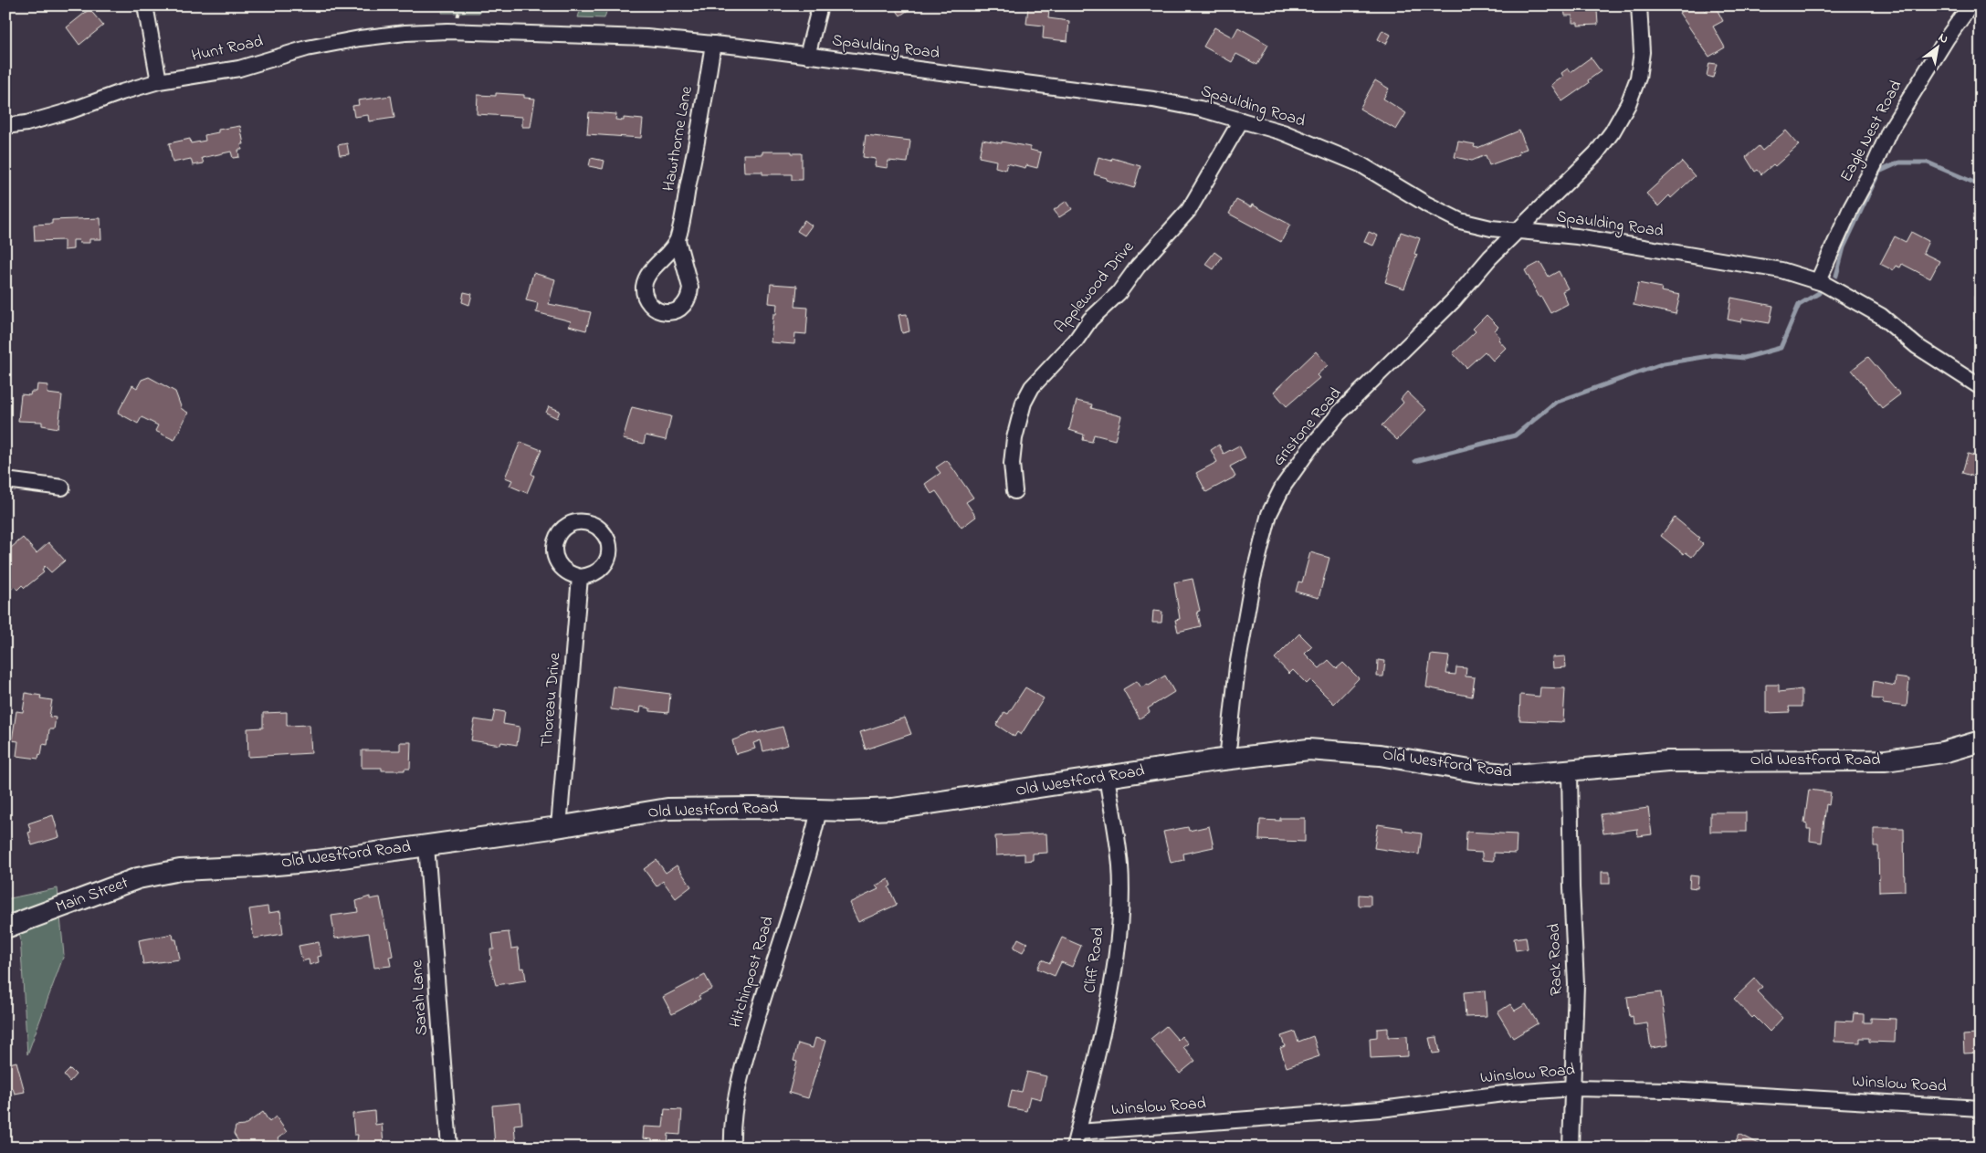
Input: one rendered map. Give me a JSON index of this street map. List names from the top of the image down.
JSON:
{
  "streets": {
    "main road": ["Old Westford Road", "Main Street"],
    "street": [
      "Spaulding Road",
      "Hunt Road",
      "Eagle Nest Road",
      "Hawthorne Lane",
      "Applewood Drive",
      "Gristone Road",
      "Thoreau Drive",
      "Rack Road",
      "Cliff Road",
      "Hitchinpost Road",
      "Sarah Lane",
      "Winslow Road"
    ]
  },
  "crossings": [
    ["Spaulding Road", "Hunt Road"],
    ["Spaulding Road", "Eagle Nest Road"],
    ["Spaulding Road", "Hawthorne Lane"],
    ["Spaulding Road", "Applewood Drive"],
    ["Spaulding Road", "Gristone Road"],
    ["Gristone Road", "Old Westford Road"],
    ["Thoreau Drive", "Old Westford Road"],
    ["Old Westford Road", "Main Street"],
    ["Old Westford Road", "Rack Road"],
    ["Old Westford Road", "Cliff Road"],
    ["Old Westford Road", "Hitchinpost Road"],
    ["Old Westford Road", "Sarah Lane"],
    ["Rack Road", "Winslow Road"],
    ["Cliff Road", "Winslow Road"]
  ],
  "north": "top right"
}
